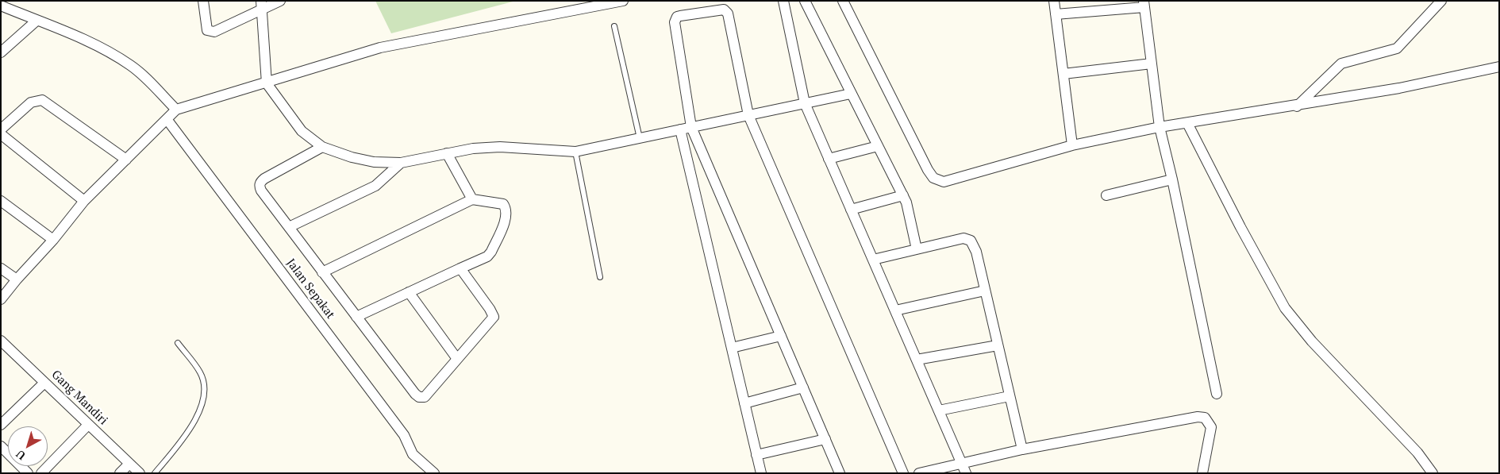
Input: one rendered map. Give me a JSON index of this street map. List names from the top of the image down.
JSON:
{
  "streets": {
    "street": ["Jalan Sepakat", "Gang Mandiri"]
  },
  "north": "bottom left"
}
